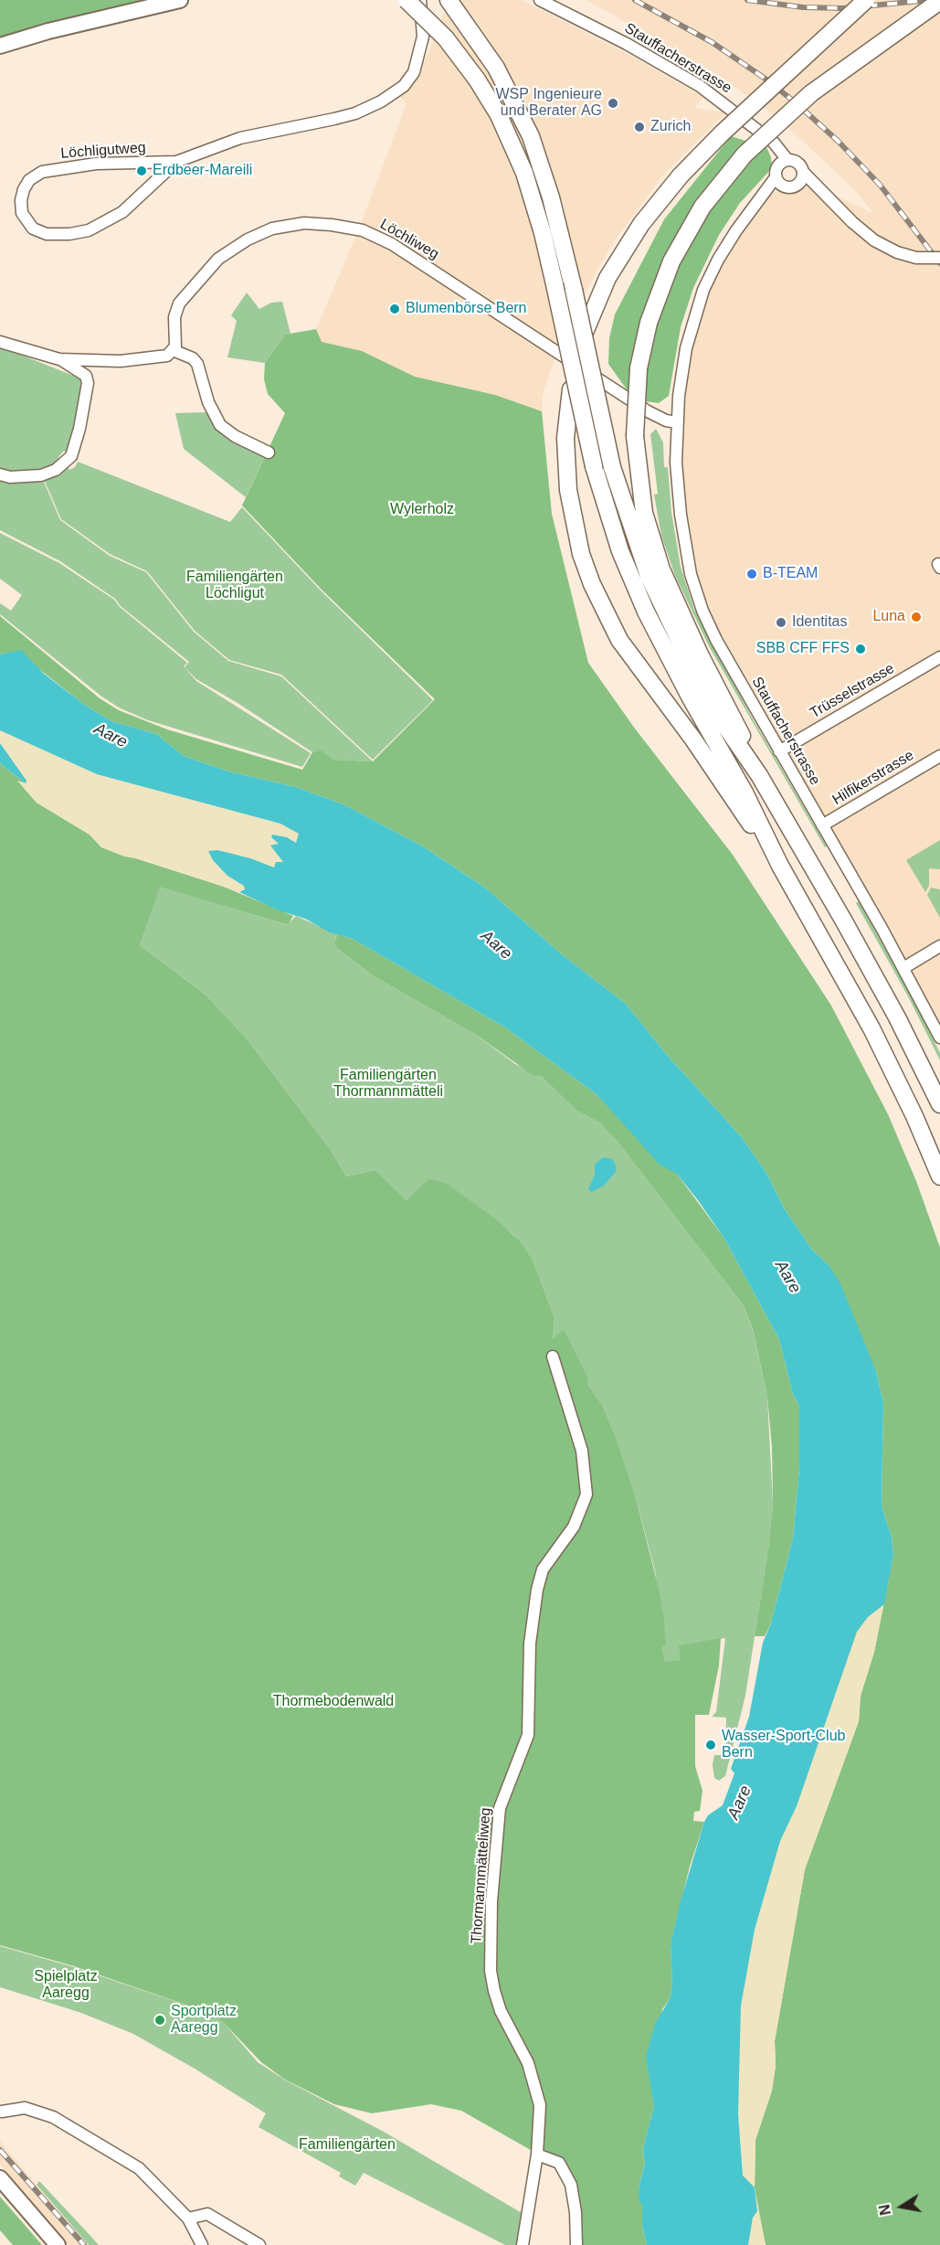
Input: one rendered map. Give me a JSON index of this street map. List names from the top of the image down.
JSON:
{
  "streets": {
    "street": [
      "Stauffacherstrasse",
      "Löchligutweg",
      "Löchliweg",
      "Trüsselstrasse",
      "Hilfikerstrasse",
      "Thormannmätteliweg"
    ]
  },
  "crossings": [
    ["Stauffacherstrasse", "Löchliweg"],
    ["Stauffacherstrasse", "Trüsselstrasse"],
    ["Stauffacherstrasse", "Hilfikerstrasse"]
  ],
  "water": ["Aare"],
  "parks": [
    "Wylerholz",
    "Familiengärten Löchligut",
    "Familiengärten Thormannmätteli",
    "Thormebodenwald",
    "Spielplatz Aaregg",
    "Familiengärten"
  ],
  "places": [
    "WSP Ingenieure und Berater AG",
    "Zurich",
    "Erdbeer-Mareili",
    "Blumenbörse Bern",
    "B-TEAM",
    "Luna",
    "Identitas",
    "SBB CFF FFS",
    "Wasser-Sport-Club Bern",
    "Sportplatz Aaregg"
  ],
  "north": "left"
}
